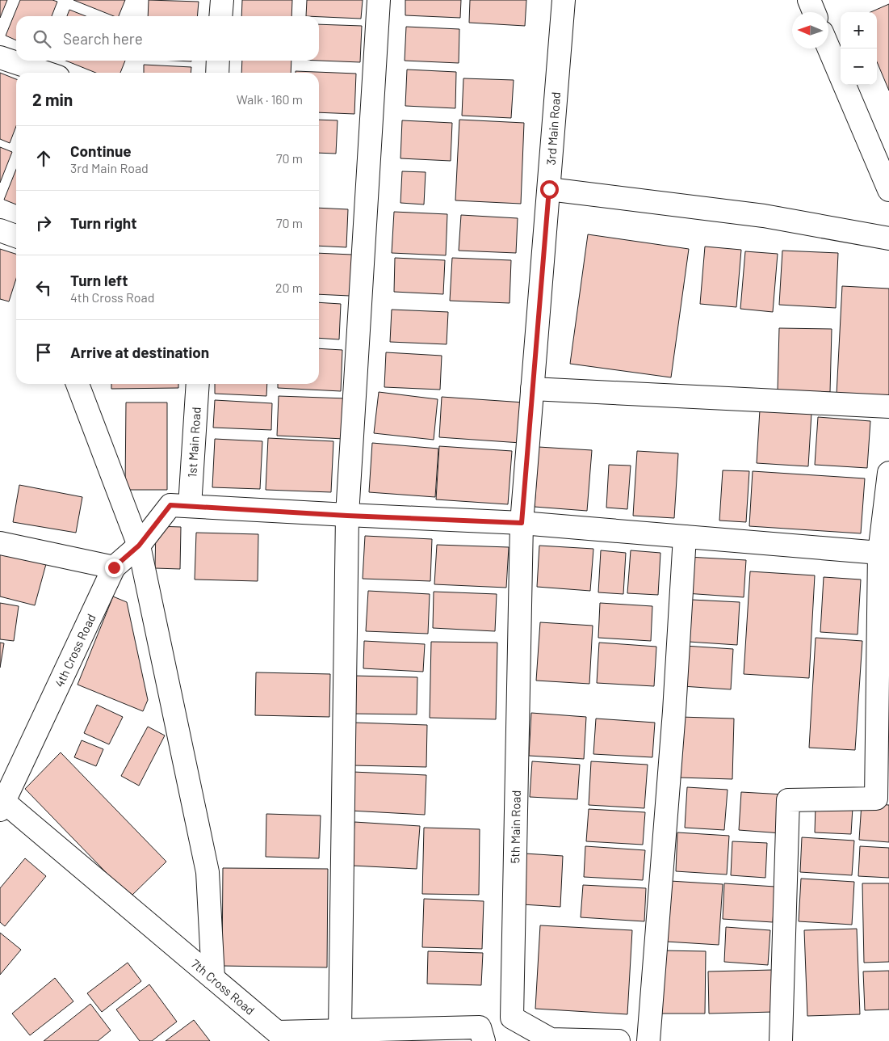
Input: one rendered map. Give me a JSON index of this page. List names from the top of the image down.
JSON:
{
  "streets": {
    "street": [
      "3rd Main Road",
      "1st Main Road",
      "4th Cross Road",
      "5th Main Road",
      "7th Cross Road"
    ]
  },
  "crossings": [
    ["3rd Main Road", "5th Main Road"],
    ["1st Main Road", "4th Cross Road"],
    ["4th Cross Road", "7th Cross Road"]
  ],
  "north": "left",
  "page": {
    "map_buttons": ["+", "−"],
    "search": "Search here",
    "heading": ["2 min", "Walk · 160 m"],
    "list": [
      ["Continue", "3rd Main Road", "70 m"],
      ["Turn right", "70 m"],
      ["Turn left", "4th Cross Road", "20 m"],
      "Arrive at destination"
    ]
  }
}
